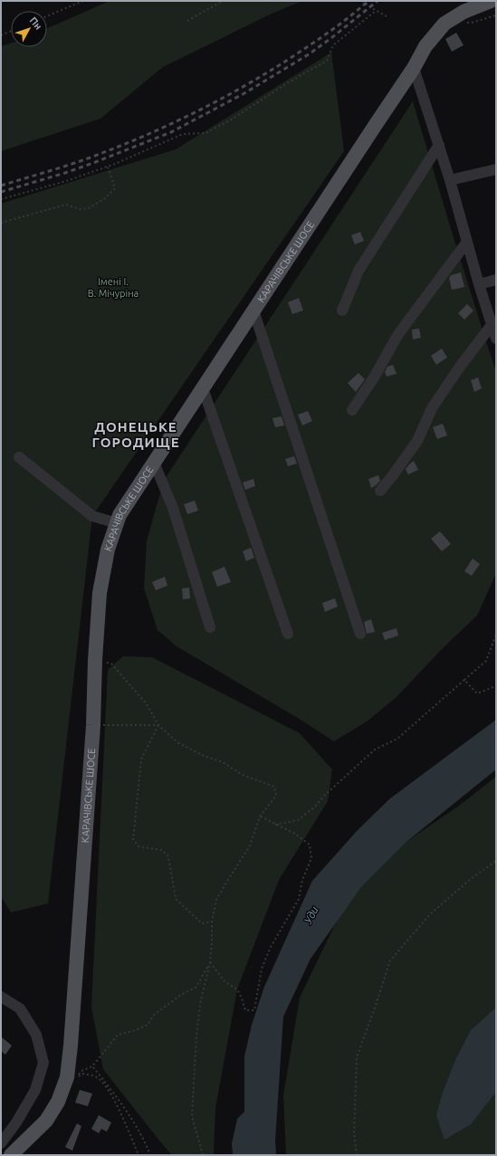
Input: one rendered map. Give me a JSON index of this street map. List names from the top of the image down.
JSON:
{
  "streets": {
    "main road": ["КАРАЧІВСЬКЕ ШОСЕ"]
  },
  "districts": ["ДОНЕЦЬКЕ ГОРОДИЩЕ"],
  "water": ["Уди"],
  "parks": ["Імені І. В. Мічуріна"],
  "north": "top right"
}
